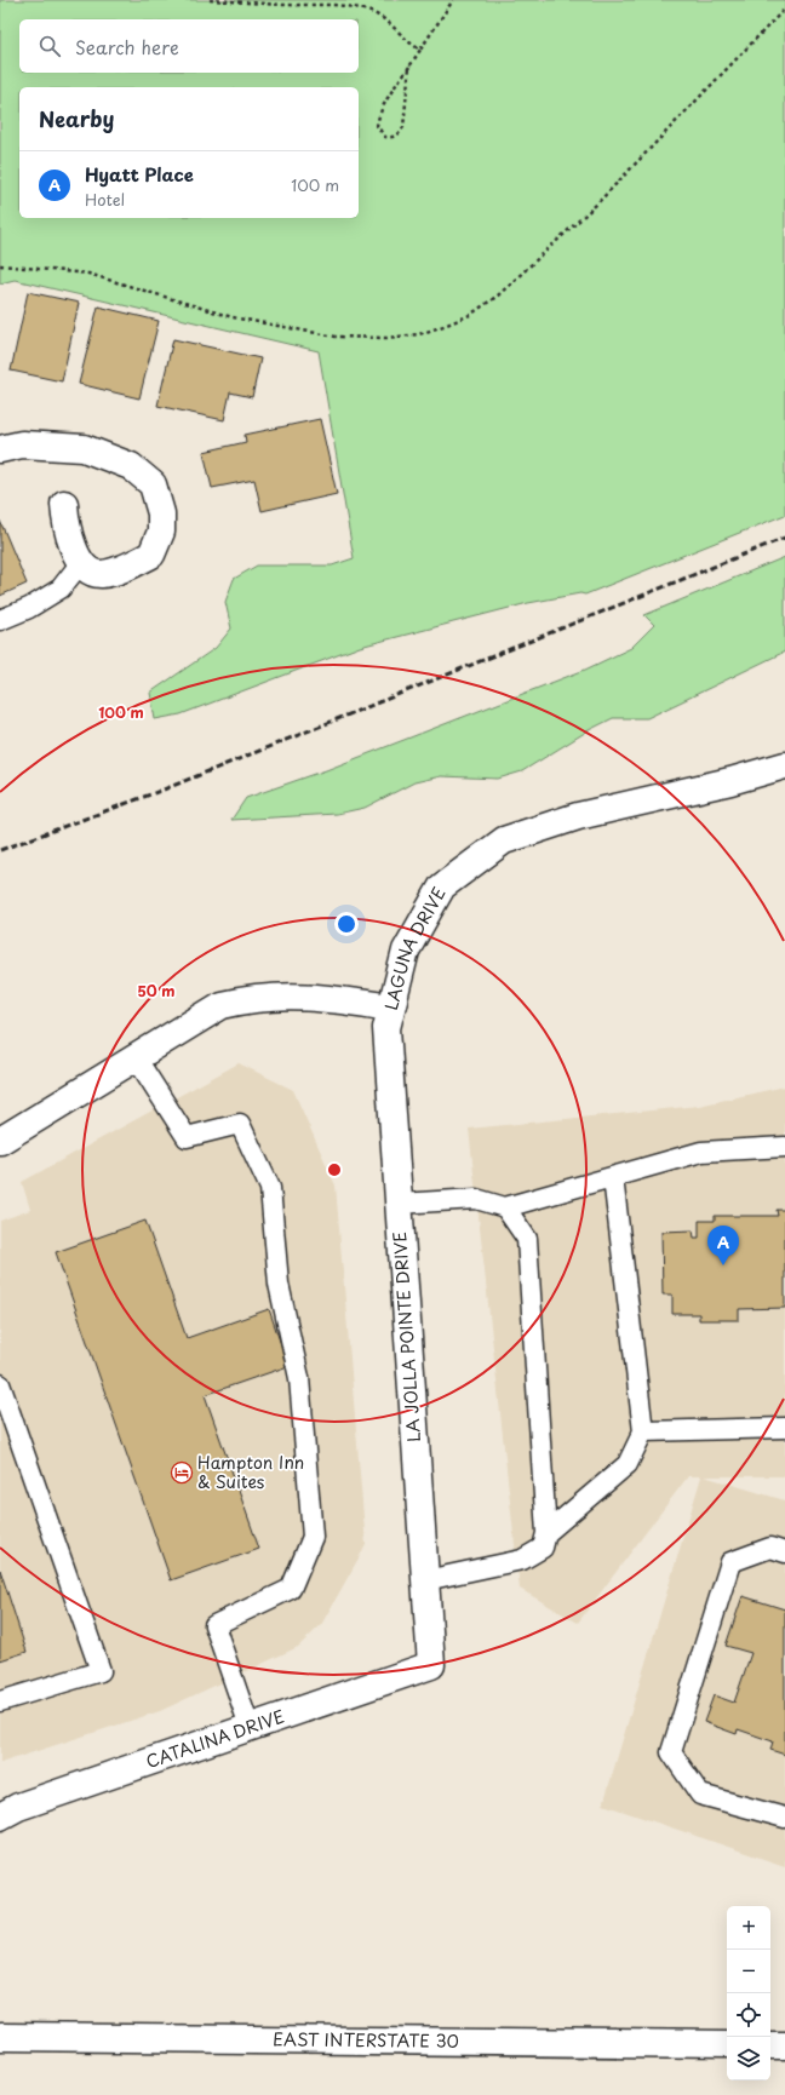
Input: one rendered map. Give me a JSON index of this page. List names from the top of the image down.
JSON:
{
  "streets": {
    "street": [
      "LAGUNA DRIVE",
      "LA JOLLA POINTE DRIVE",
      "CATALINA DRIVE",
      "EAST INTERSTATE 30"
    ]
  },
  "crossings": [
    ["LAGUNA DRIVE", "LA JOLLA POINTE DRIVE"],
    ["LA JOLLA POINTE DRIVE", "CATALINA DRIVE"]
  ],
  "places": {
    "hotel": ["Hampton Inn & Suites"]
  },
  "page": {
    "search": "Search here",
    "heading": "Nearby",
    "list": [
      {
        "mark": "A",
        "name": "Hyatt Place",
        "note": "Hotel",
        "value": "100 m"
      }
    ],
    "pins": "A",
    "map_buttons": ["+", "−"]
  },
  "rings": ["100 m", "50 m"]
}
